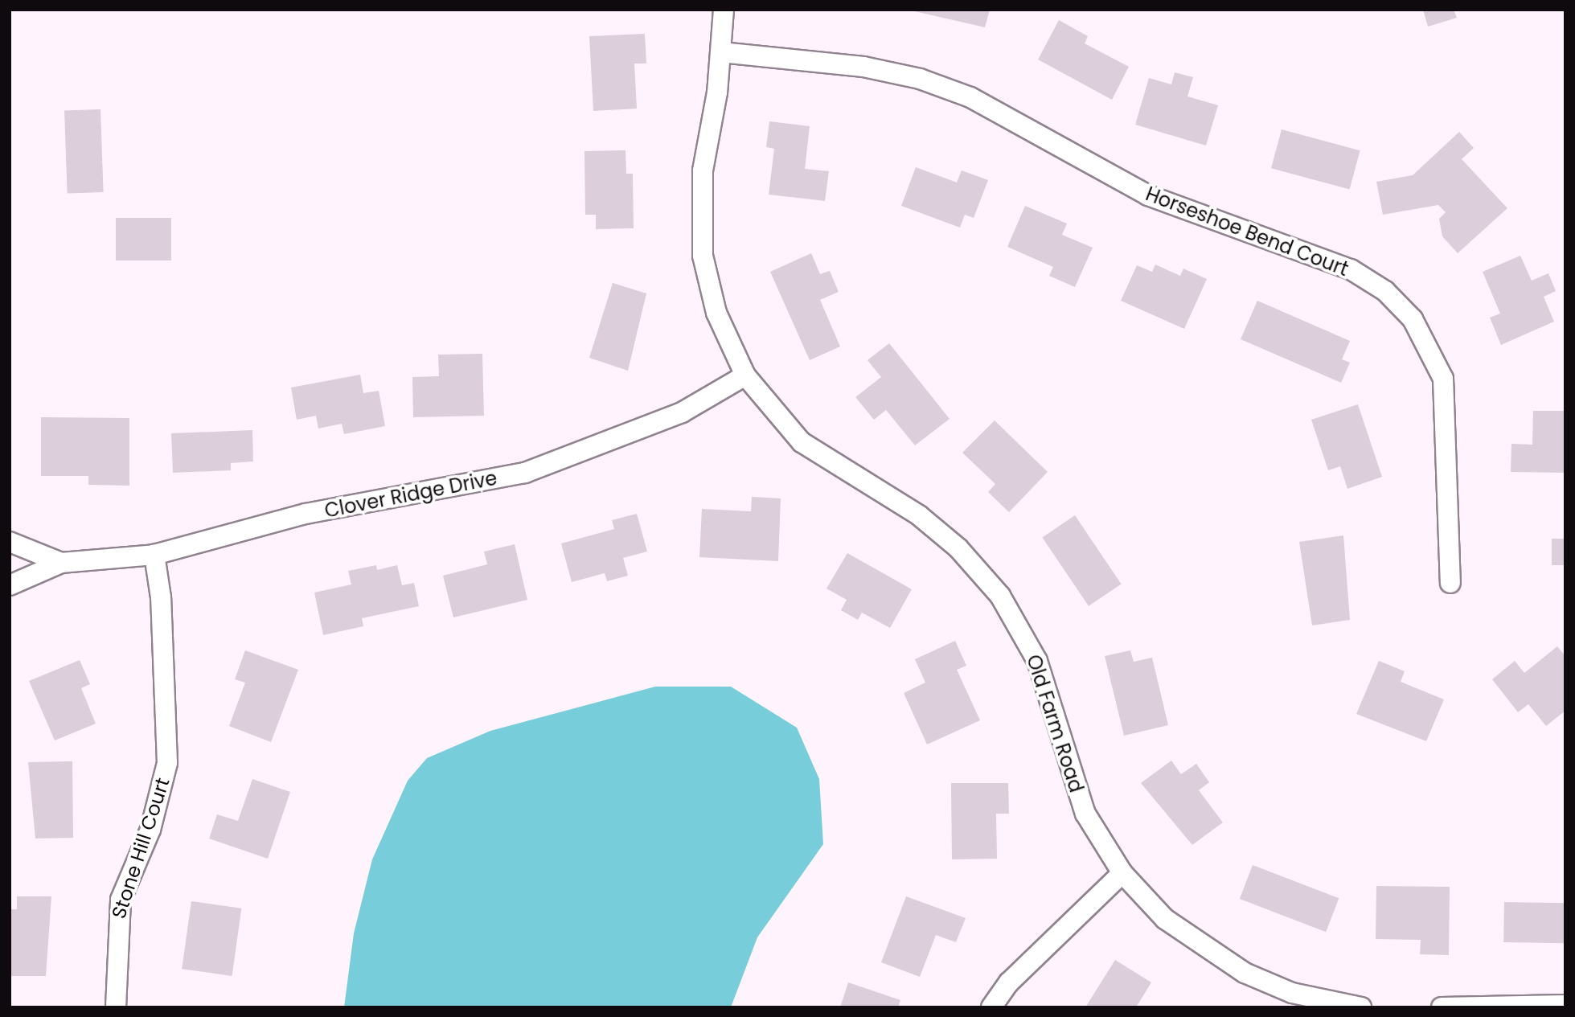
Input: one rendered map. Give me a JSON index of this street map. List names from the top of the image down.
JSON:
{
  "streets": {
    "street": [
      "Horseshoe Bend Court",
      "Clover Ridge Drive",
      "Old Farm Road",
      "Stone Hill Court"
    ]
  },
  "crossings": [
    ["Horseshoe Bend Court", "Old Farm Road"],
    ["Clover Ridge Drive", "Old Farm Road"],
    ["Clover Ridge Drive", "Stone Hill Court"]
  ]
}
